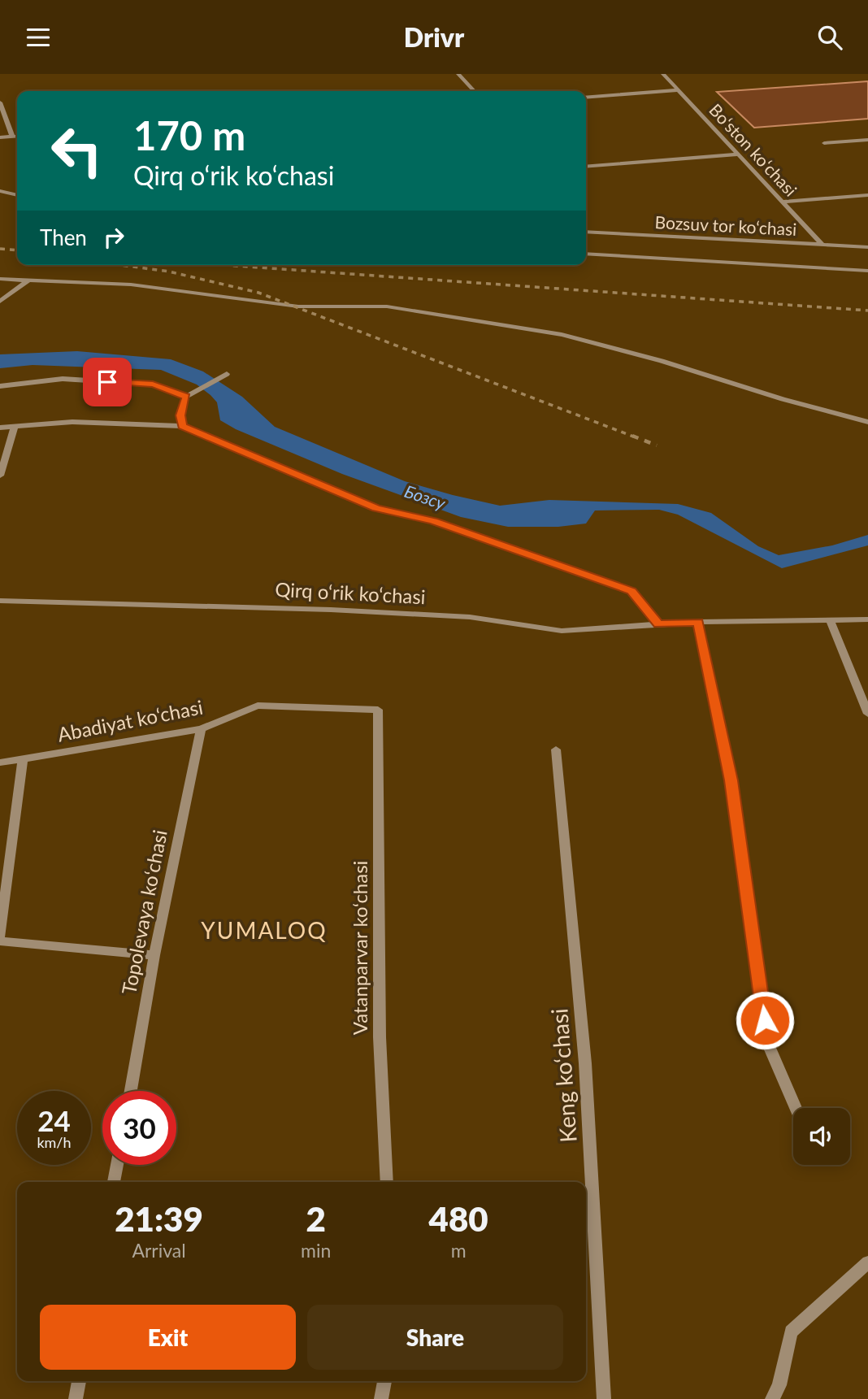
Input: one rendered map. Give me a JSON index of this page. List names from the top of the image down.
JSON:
{
  "streets": {
    "street": [
      "Bo‘ston ko‘chasi",
      "Bozsuv tor ko‘chasi",
      "Qirq o‘rik ko‘chasi",
      "Abadiyat ko‘chasi",
      "Topolevaya ko‘chasi",
      "Vatanparvar ko‘chasi",
      "Keng ko‘chasi"
    ]
  },
  "crossings": [
    ["Bo‘ston ko‘chasi", "Bozsuv tor ko‘chasi"],
    ["Abadiyat ko‘chasi", "Topolevaya ko‘chasi"],
    ["Abadiyat ko‘chasi", "Vatanparvar ko‘chasi"]
  ],
  "districts": ["YUMALOQ"],
  "water": ["Бозсу"],
  "page": {
    "header": "Drivr",
    "turn": ["170 m", "Qirq o‘rik ko‘chasi"],
    "then": "Then",
    "speed": "24 km/h",
    "limit": "30",
    "eta": [
      "21:39",
      "Arrival",
      "2",
      "min",
      "480",
      "m"
    ],
    "buttons": ["Exit", "Share"]
  }
}
